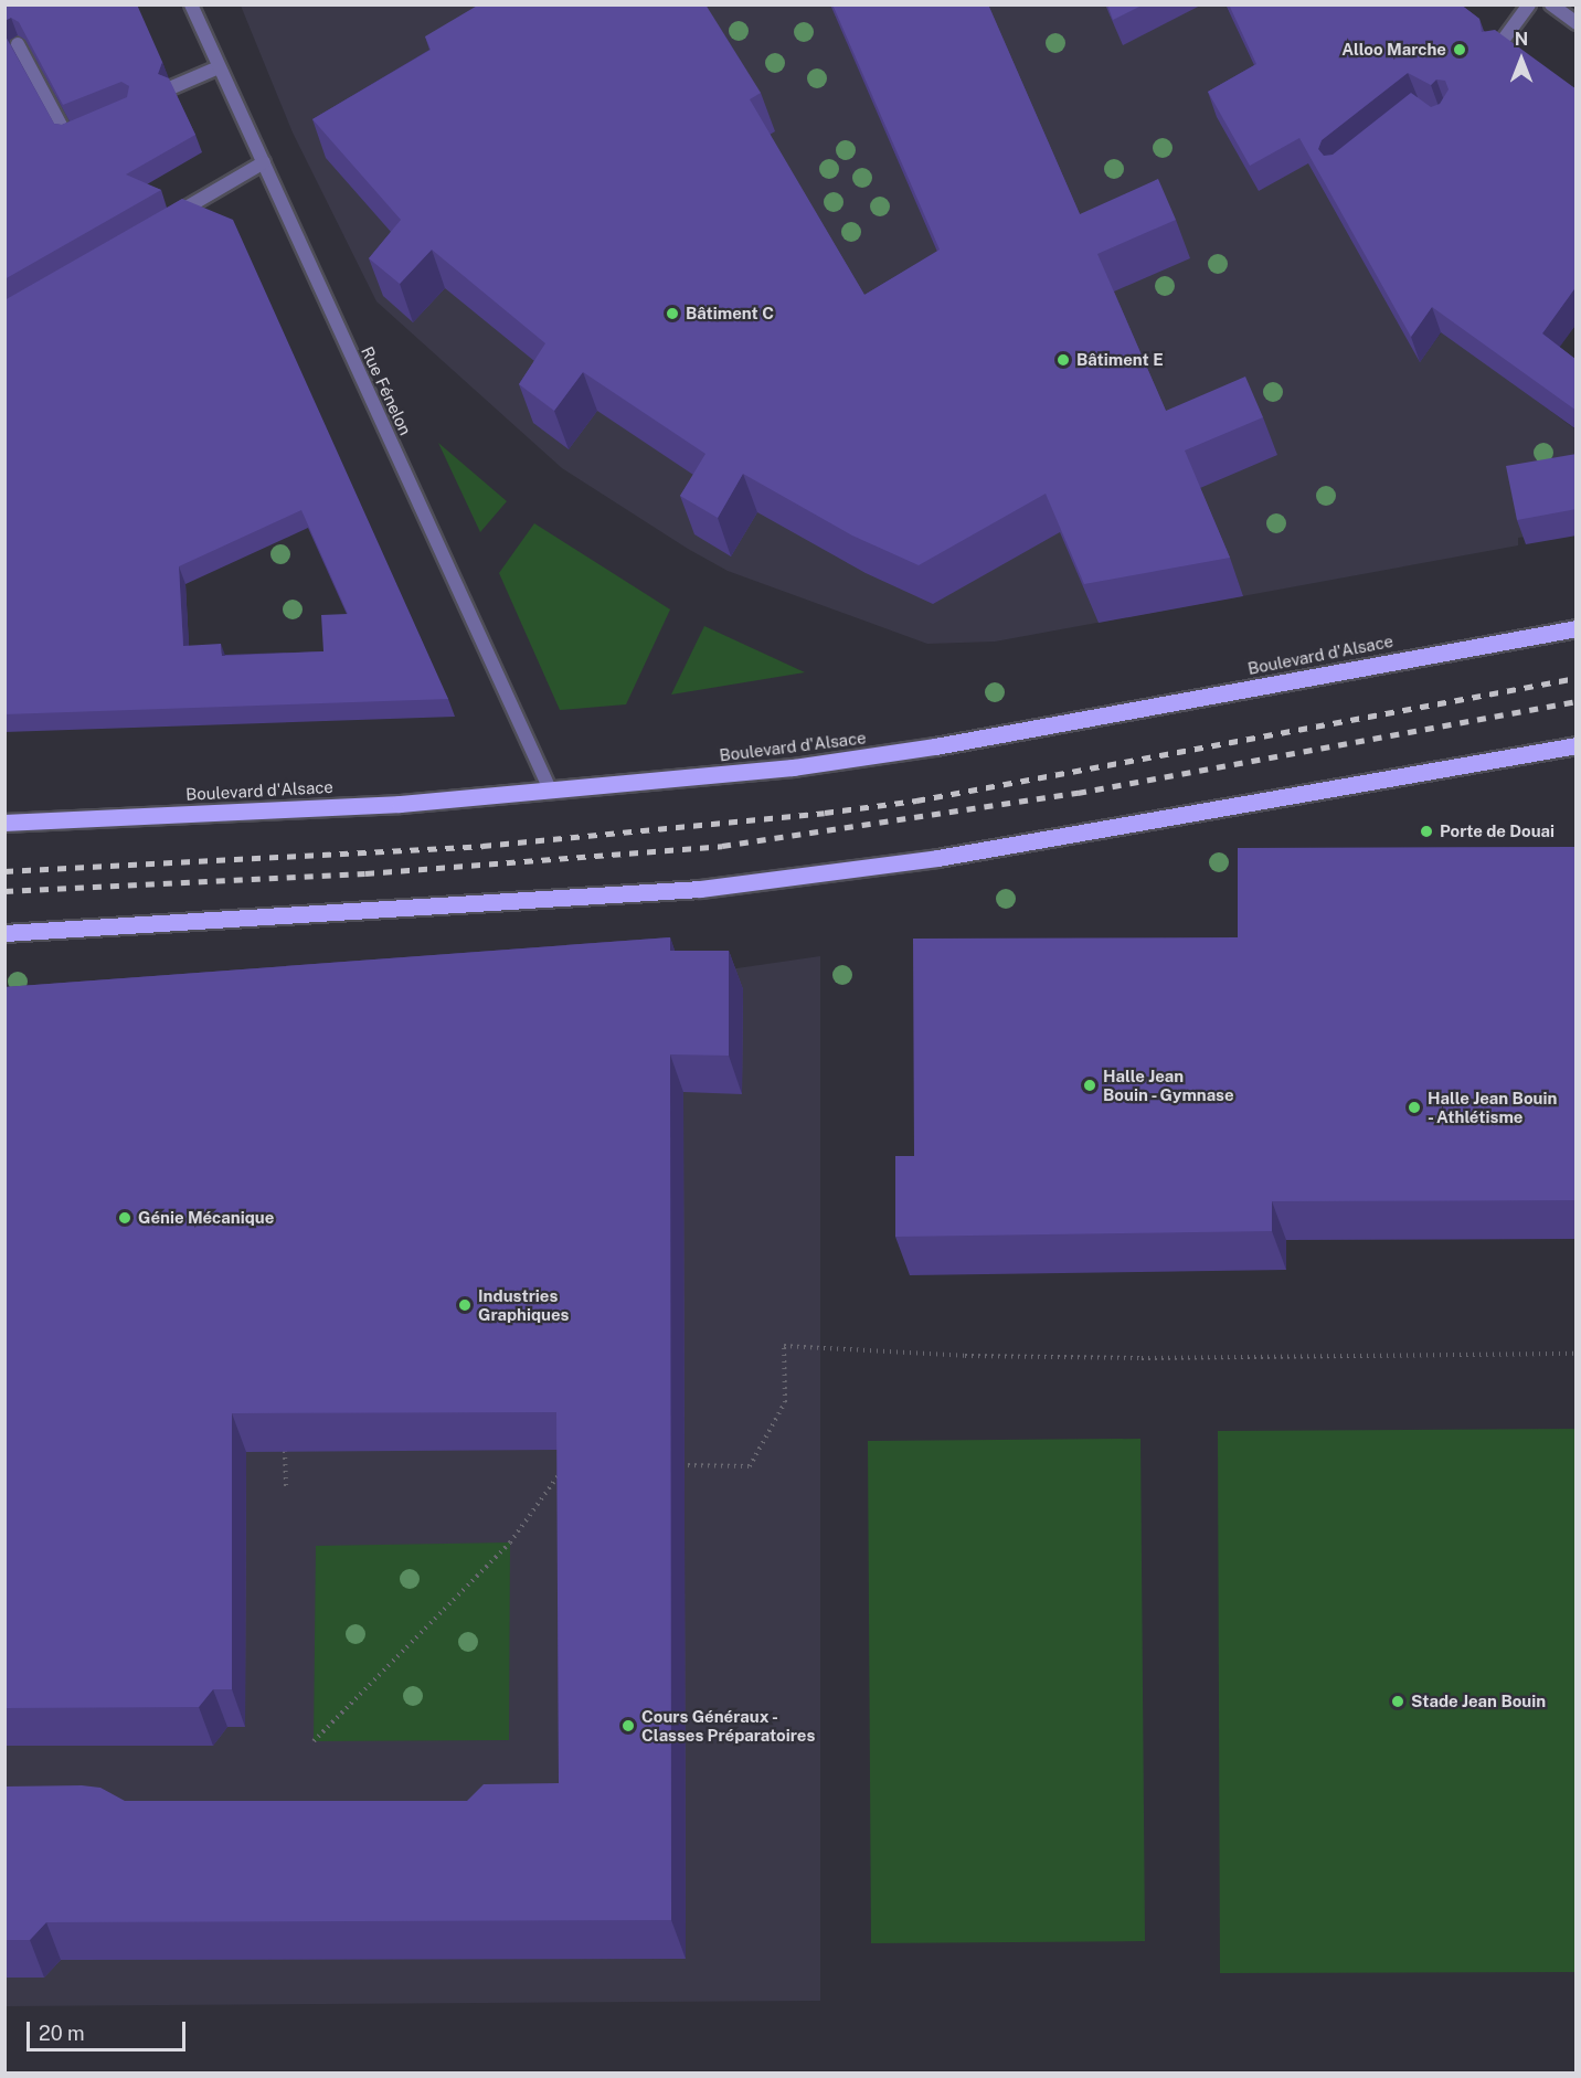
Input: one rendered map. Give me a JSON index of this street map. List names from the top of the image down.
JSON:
{
  "streets": {
    "main road": ["Boulevard d'Alsace"],
    "street": ["Rue Fénelon"]
  },
  "crossings": [
    ["Rue Fénelon", "Boulevard d'Alsace"]
  ],
  "places": [
    "Alloo Marche",
    "Bâtiment C",
    "Bâtiment E",
    "Porte de Douai",
    "Halle Jean Bouin - Gymnase",
    "Halle Jean Bouin - Athlétisme",
    "Génie Mécanique",
    "Industries Graphiques",
    "Stade Jean Bouin",
    "Cours Généraux - Classes Préparatoires"
  ],
  "scale_bar": "20 m",
  "north": "top"
}
